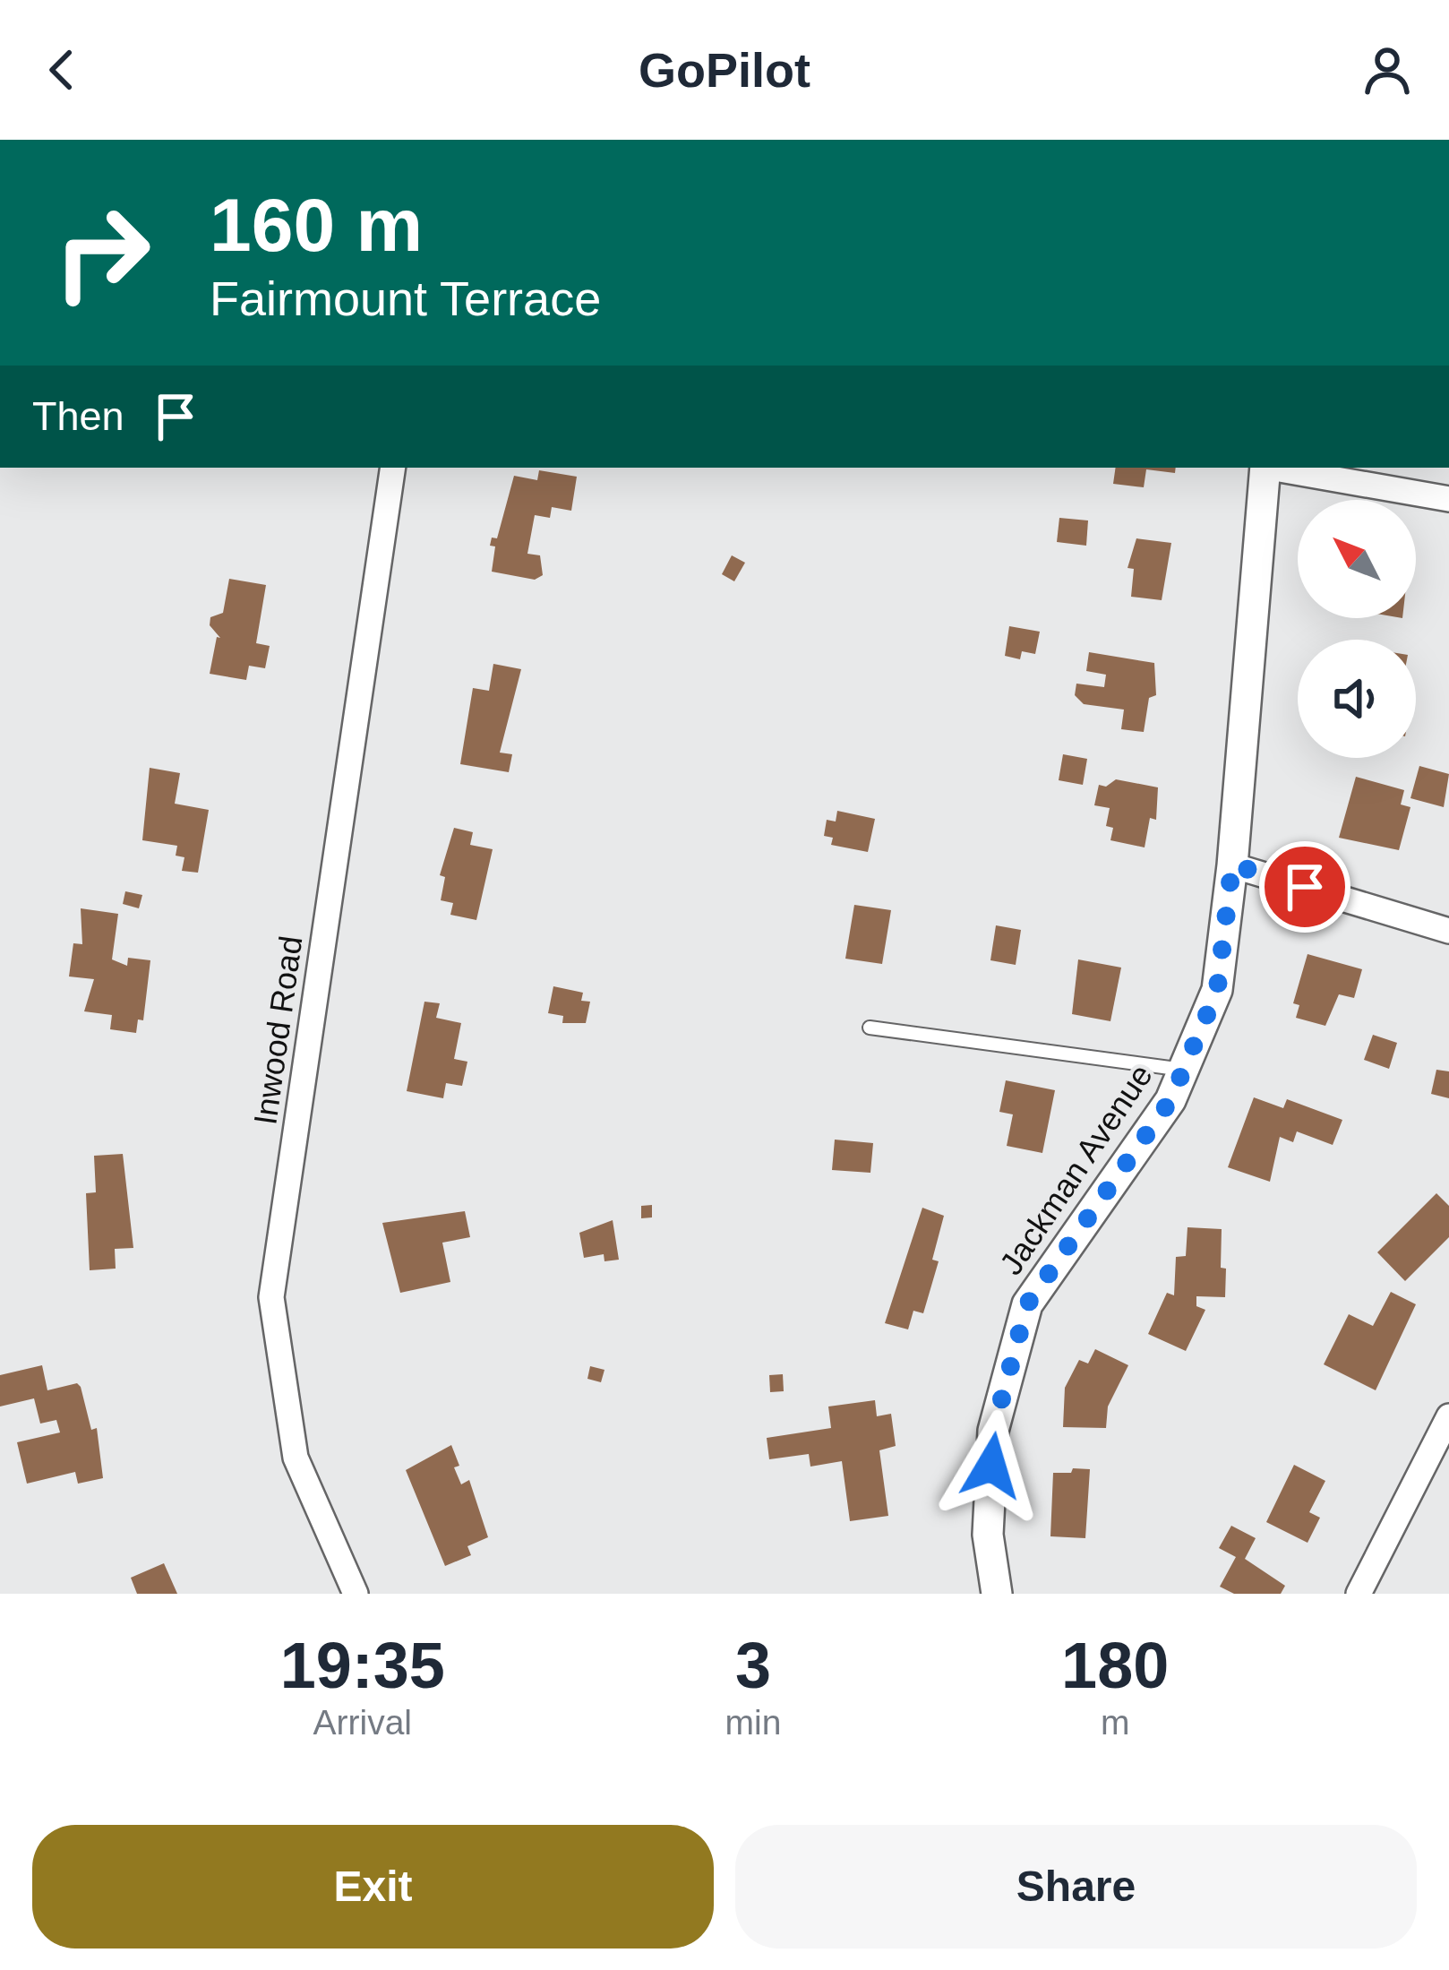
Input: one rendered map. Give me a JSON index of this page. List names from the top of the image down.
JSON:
{
  "streets": {
    "street": ["Inwood Road", "Jackman Avenue"]
  },
  "north": "top left",
  "page": {
    "header": "GoPilot",
    "turn": ["160 m", "Fairmount Terrace"],
    "then": "Then",
    "eta": [
      "19:35",
      "Arrival",
      "3",
      "min",
      "180",
      "m"
    ],
    "buttons": ["Exit", "Share"]
  }
}
